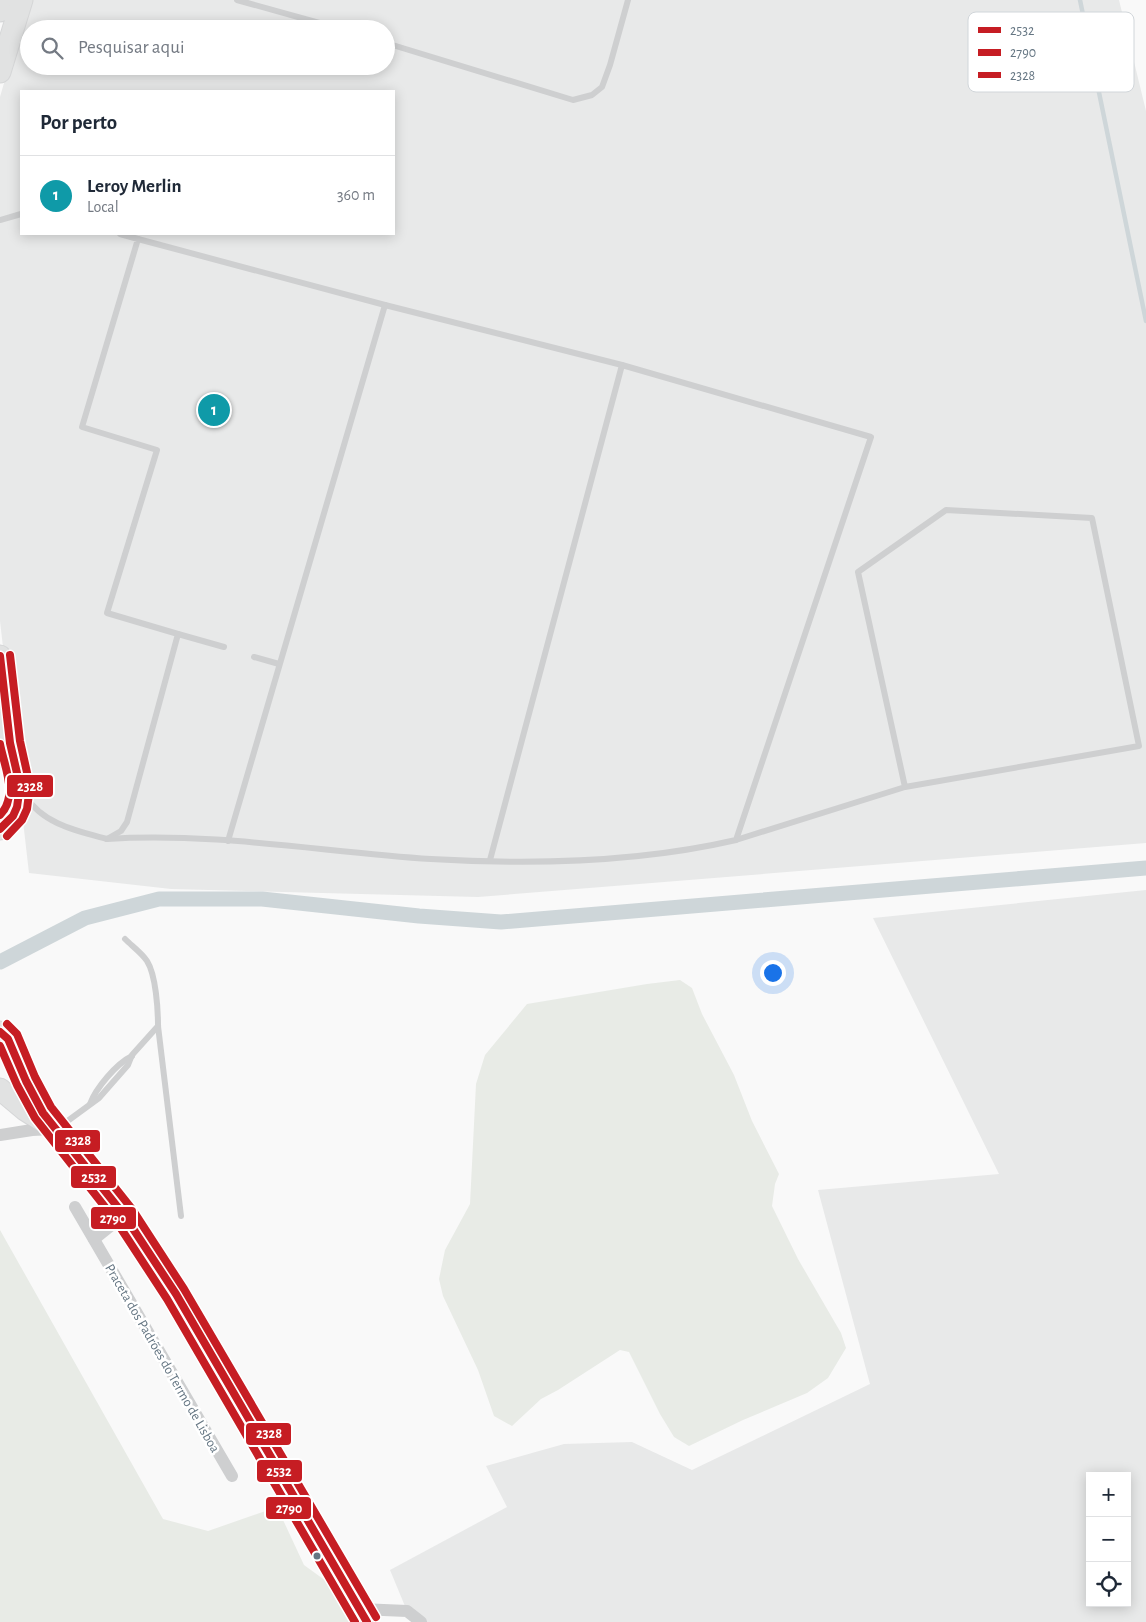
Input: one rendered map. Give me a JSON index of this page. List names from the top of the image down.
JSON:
{
  "streets": {
    "street": ["Praceta dos Padrões do Termo de Lisboa"]
  },
  "lines": ["transit line 2328", "transit line 2532", "transit line 2790"],
  "legend": ["2532", "2790", "2328"],
  "page": {
    "search": "Pesquisar aqui",
    "heading": "Por perto",
    "list": [
      {
        "mark": "1",
        "name": "Leroy Merlin",
        "note": "Local",
        "value": "360 m"
      }
    ],
    "pins": "1",
    "map_buttons": ["+", "−"]
  }
}
